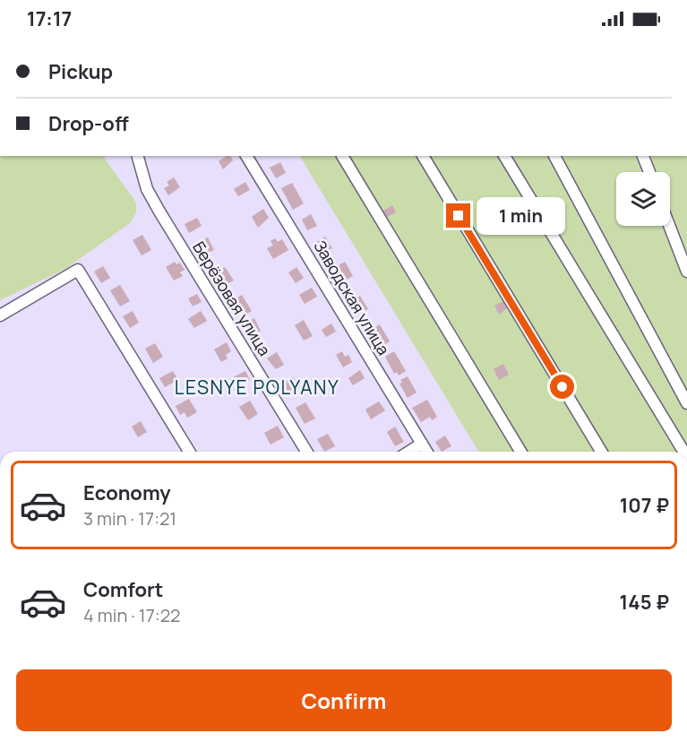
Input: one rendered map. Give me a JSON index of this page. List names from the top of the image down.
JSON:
{
  "streets": {
    "street": ["Заводская улица", "Берёзовая улица"]
  },
  "districts": ["LESNYE POLYANY"],
  "page": {
    "status": "17:17",
    "banner": ["Pickup", "Drop-off"],
    "bubble": "1 min",
    "list": [
      {
        "name": "Economy",
        "note": "3 min · 17:21",
        "value": "107 ₽"
      },
      {
        "name": "Comfort",
        "note": "4 min · 17:22",
        "value": "145 ₽"
      }
    ],
    "buttons": "Confirm"
  }
}
